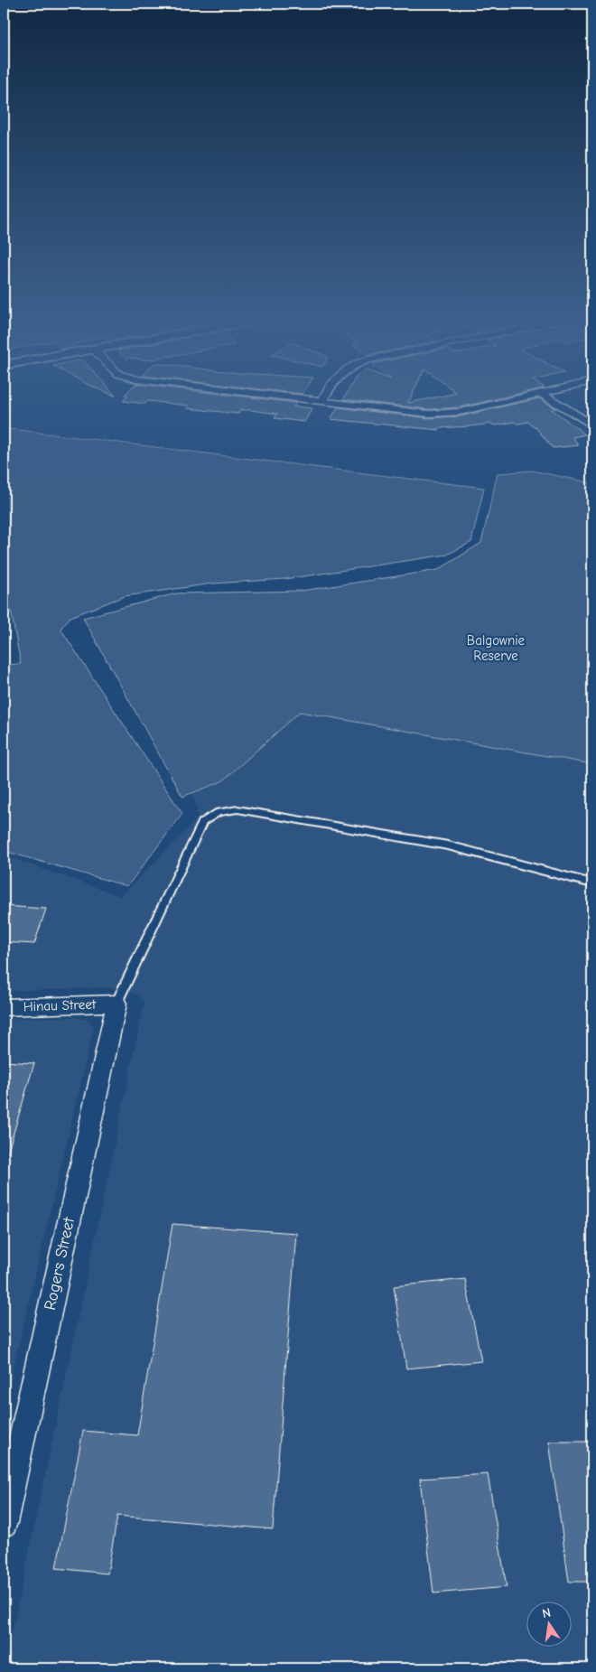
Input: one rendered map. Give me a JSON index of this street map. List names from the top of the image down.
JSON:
{
  "streets": {
    "street": ["Hinau Street", "Rogers Street"]
  },
  "crossings": [
    ["Hinau Street", "Rogers Street"]
  ],
  "parks": ["Balgownie Reserve"],
  "north": "top"
}
